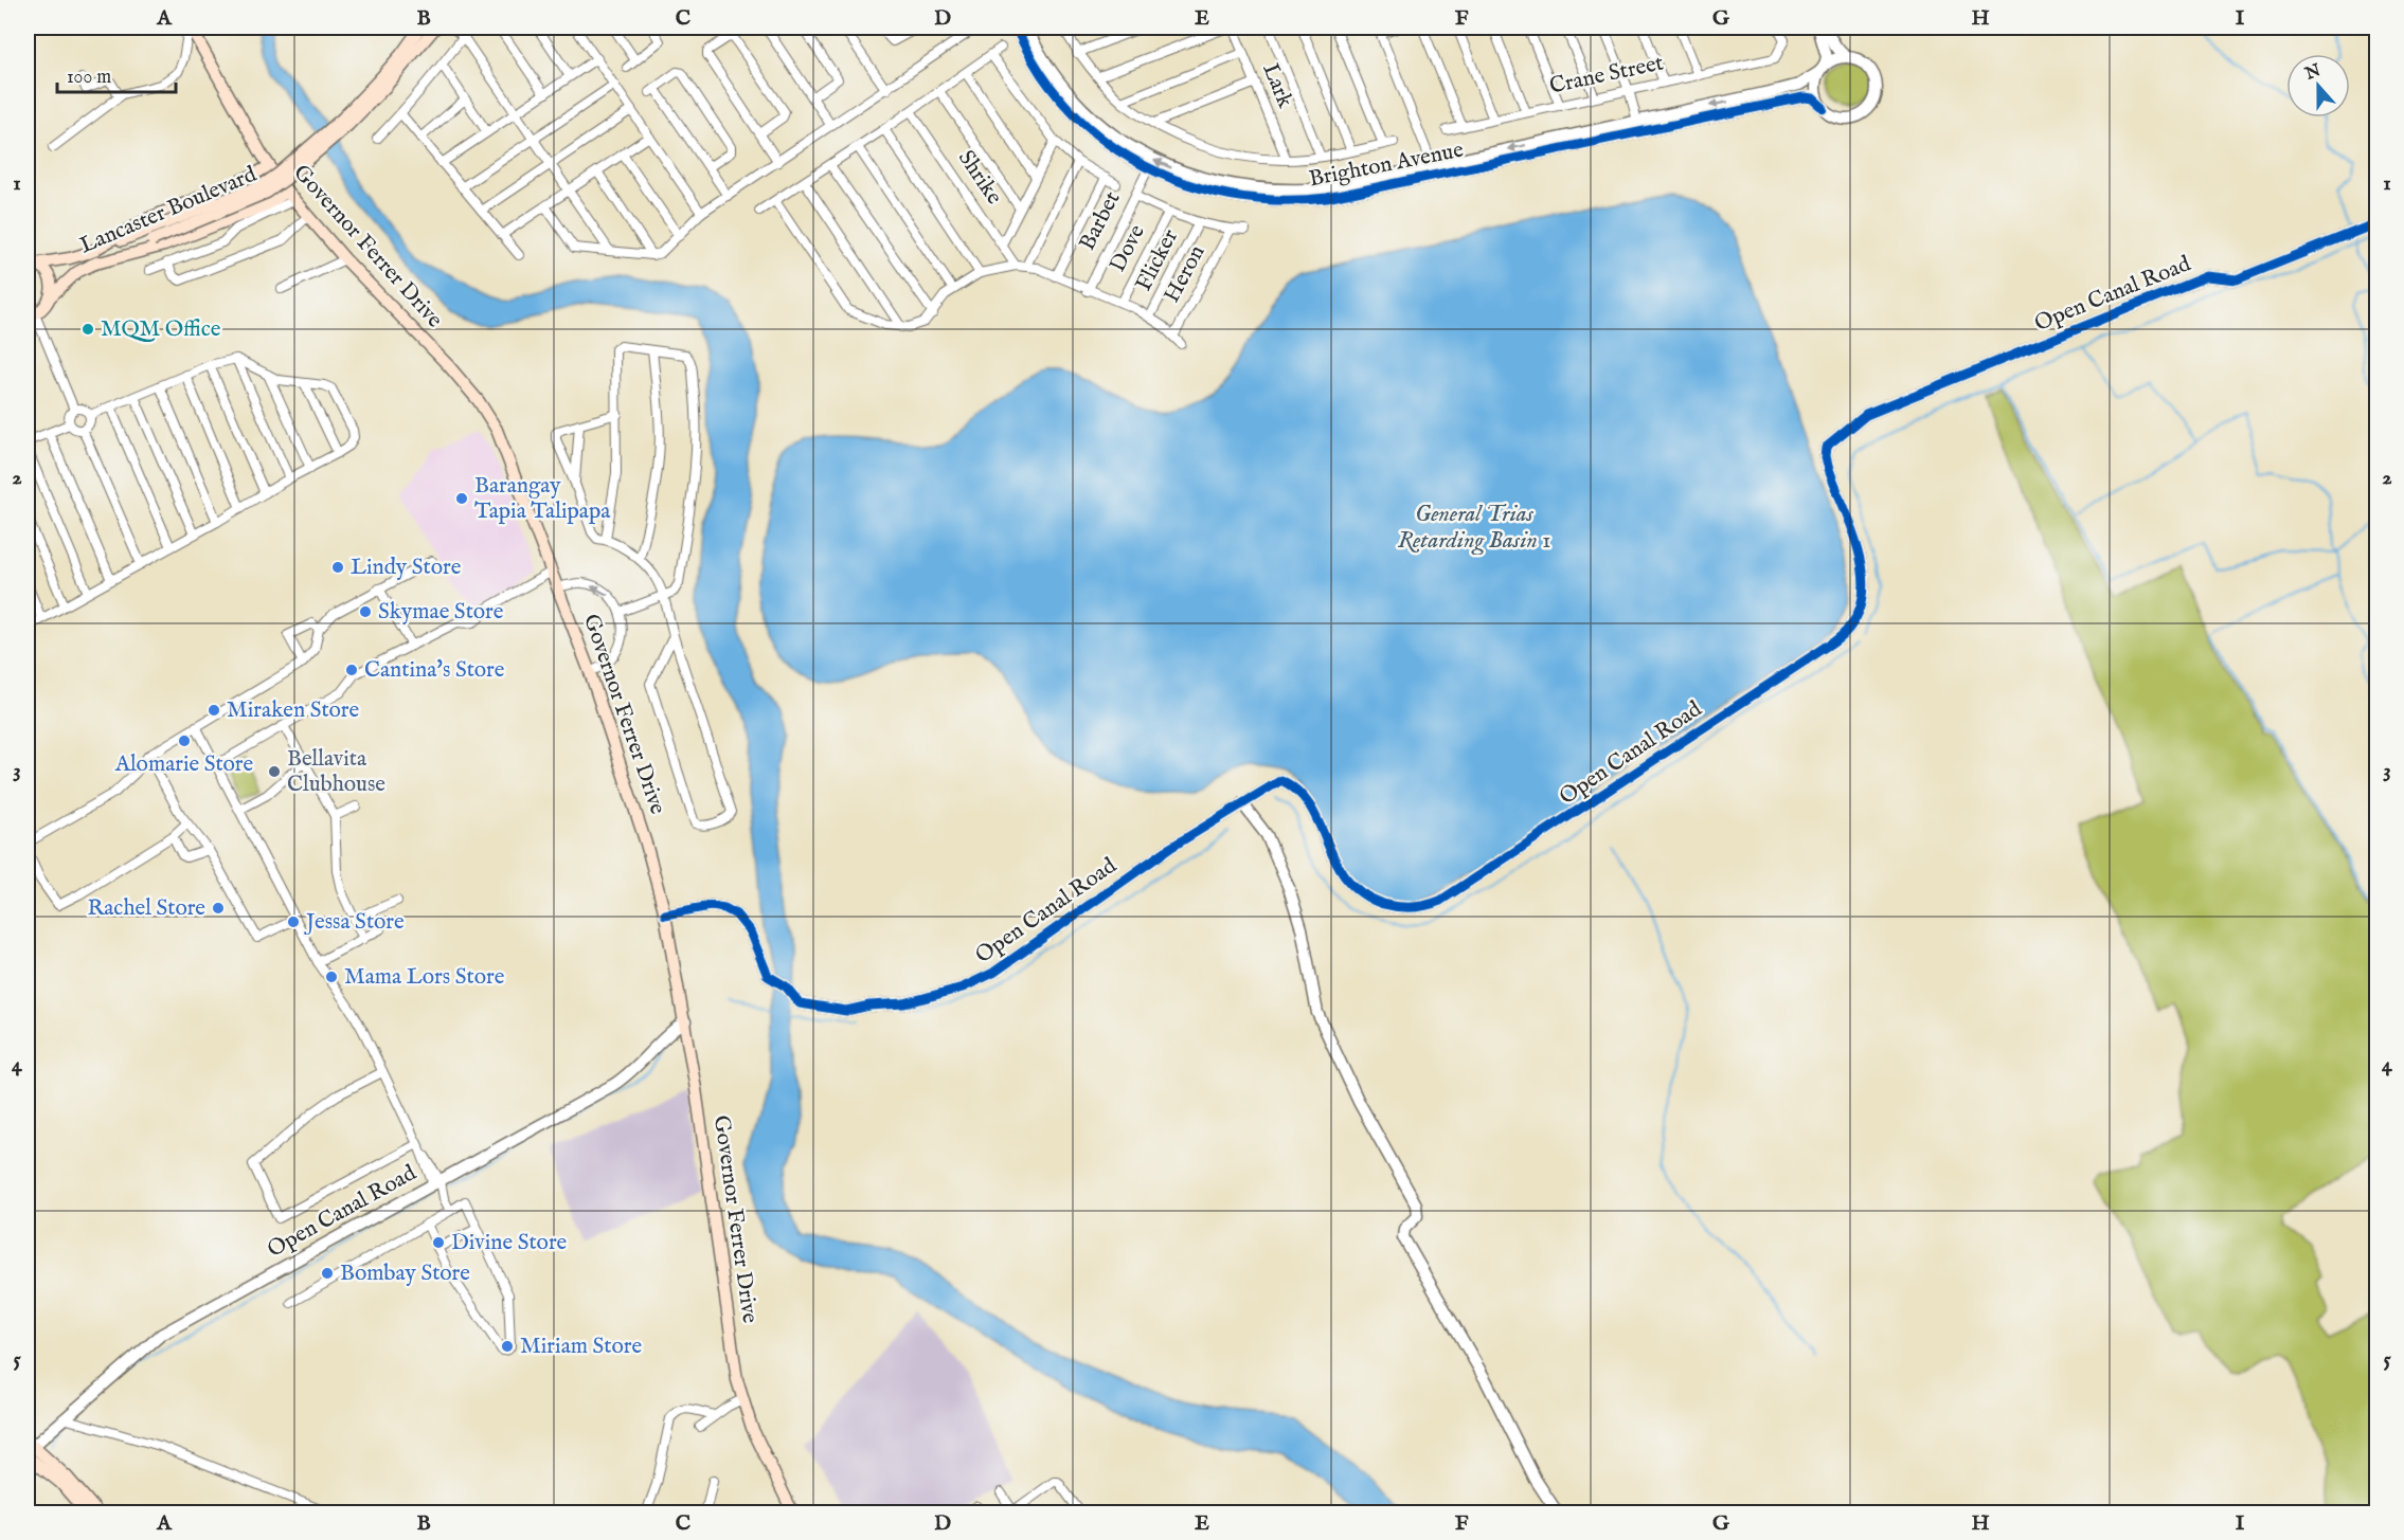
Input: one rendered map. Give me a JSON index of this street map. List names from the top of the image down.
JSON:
{
  "streets": {
    "main road": ["Lancaster Boulevard", "Governor Ferrer Drive"],
    "street": [
      "Crane Street",
      "Lark",
      "Brighton Avenue",
      "Shrike",
      "Barbet",
      "Dove",
      "Flicker",
      "Heron",
      "Open Canal Road"
    ]
  },
  "crossings": [
    ["Brighton Avenue", "Barbet"],
    ["Governor Ferrer Drive", "Open Canal Road"]
  ],
  "water": ["General Trias Retarding Basin 1"],
  "places": [
    "MQM Office",
    "Barangay Tapia Talipapa",
    "Lindy Store",
    "Skymae Store",
    "Cantina's Store",
    "Miraken Store",
    "Alomarie Store",
    "Bellavita Clubhouse",
    "Rachel Store",
    "Jessa Store",
    "Mama Lors Store",
    "Divine Store",
    "Bombay Store",
    "Miriam Store"
  ],
  "scale_bar": "100 m",
  "north": "top",
  "grid": {
    "columns": [
      "A",
      "B",
      "C",
      "D",
      "E",
      "F",
      "G",
      "H",
      "I"
    ],
    "rows": [
      "1",
      "2",
      "3",
      "4",
      "5"
    ]
  }
}
